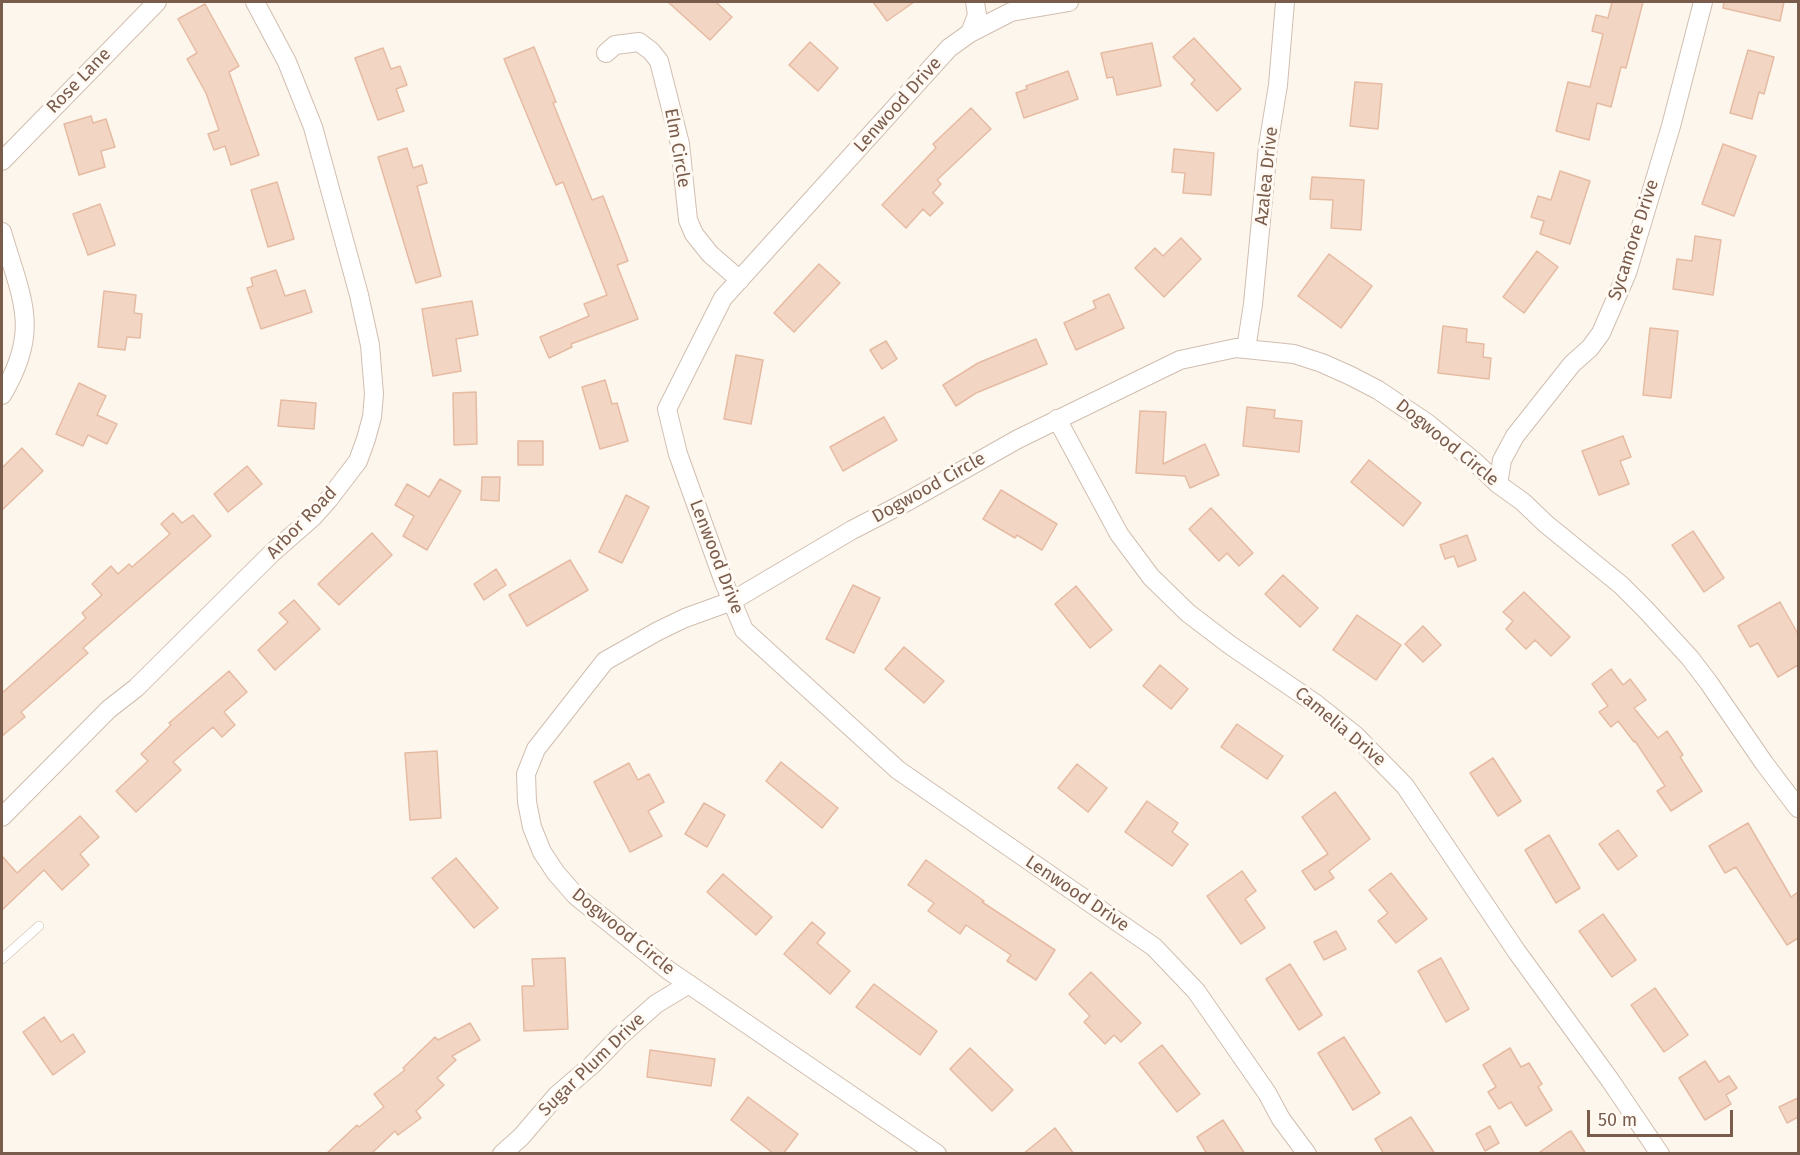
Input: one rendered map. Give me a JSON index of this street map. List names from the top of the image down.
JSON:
{
  "streets": {
    "street": [
      "Rose Lane",
      "Lenwood Drive",
      "Elm Circle",
      "Azalea Drive",
      "Sycamore Drive",
      "Dogwood Circle",
      "Arbor Road",
      "Camelia Drive",
      "Sugar Plum Drive"
    ]
  },
  "crossings": [
    ["Lenwood Drive", "Elm Circle"],
    ["Lenwood Drive", "Dogwood Circle"],
    ["Azalea Drive", "Dogwood Circle"],
    ["Sycamore Drive", "Dogwood Circle"],
    ["Dogwood Circle", "Camelia Drive"],
    ["Dogwood Circle", "Sugar Plum Drive"]
  ],
  "scale_bar": "50 m"
}
